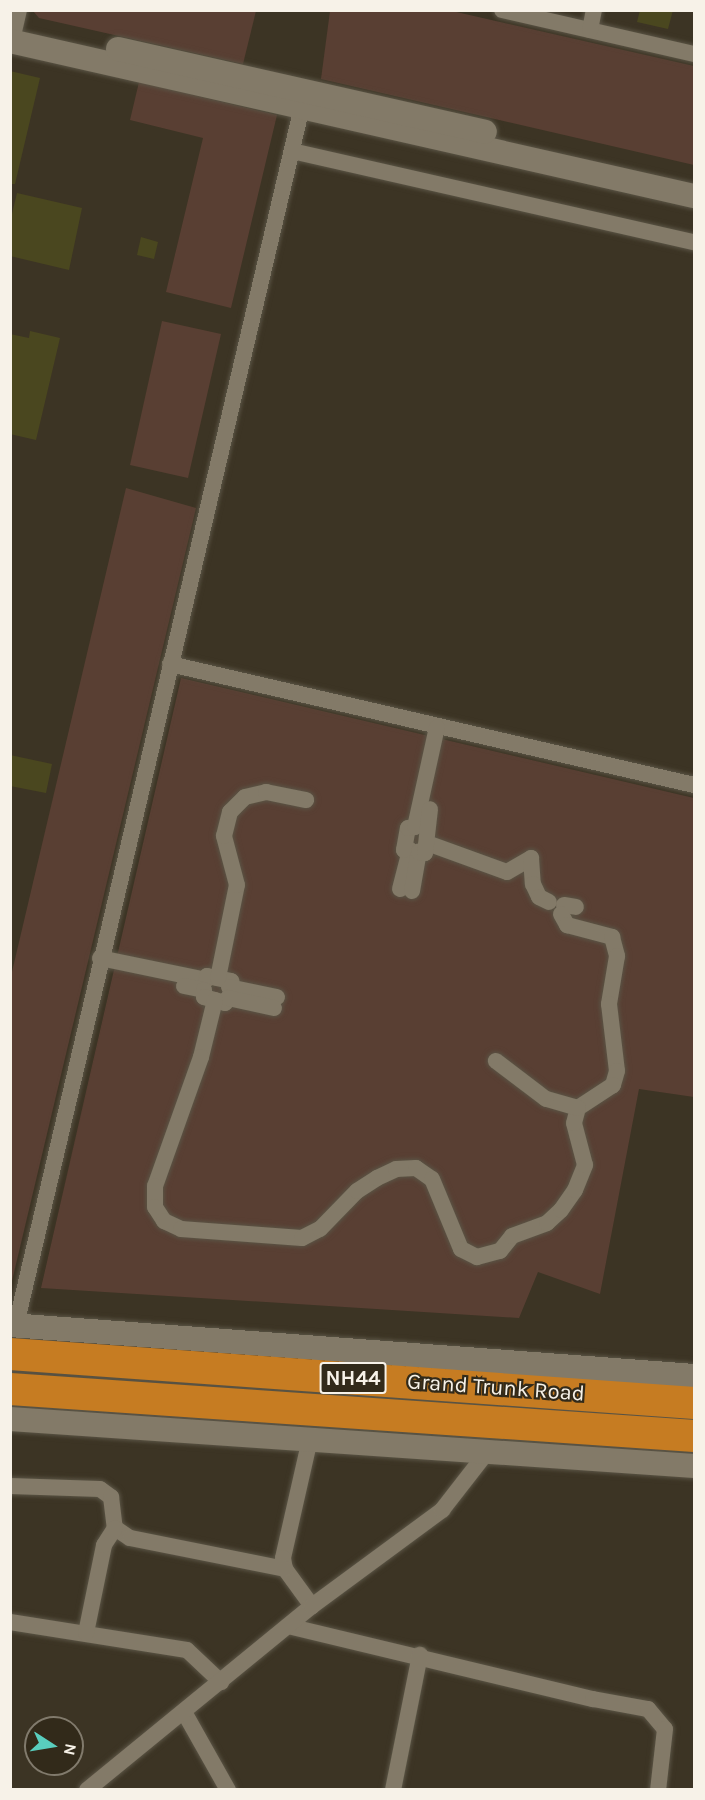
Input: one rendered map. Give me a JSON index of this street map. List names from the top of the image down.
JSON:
{
  "streets": {
    "highway": ["NH44", "Grand Trunk Road"]
  },
  "north": "right"
}
